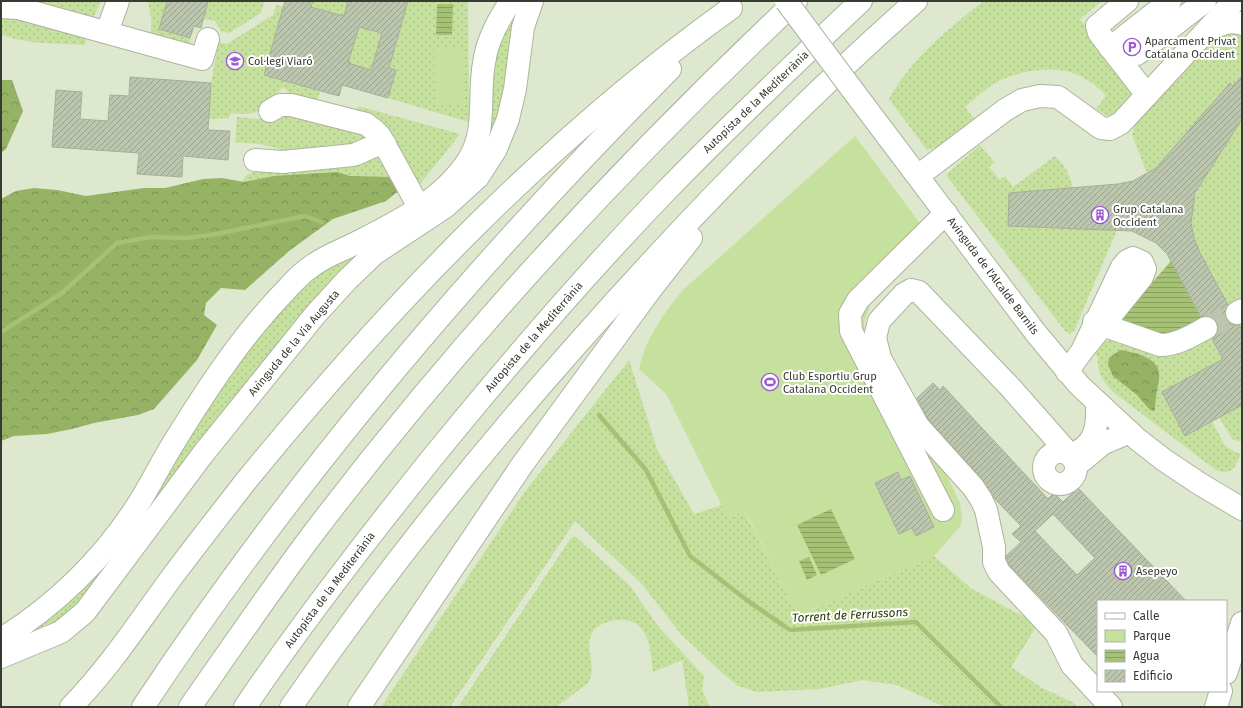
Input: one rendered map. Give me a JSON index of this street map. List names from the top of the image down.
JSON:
{
  "streets": {
    "main road": ["Autopista de la Mediterrània", "Avinguda de l'Alcalde Barnils", "Avinguda de la Via Augusta"]
  },
  "water": ["Torrent de Ferrussons"],
  "places": {
    "parking": ["Aparcament Privat Catalana Occident"],
    "school or university": ["Col·legi Viaró"],
    "building": ["Grup Catalana Occident", "Asepeyo"],
    "sports": ["Club Esportiu Grup Catalana Occident"]
  },
  "legend": [
    "Calle",
    "Parque",
    "Agua",
    "Edificio"
  ]
}
